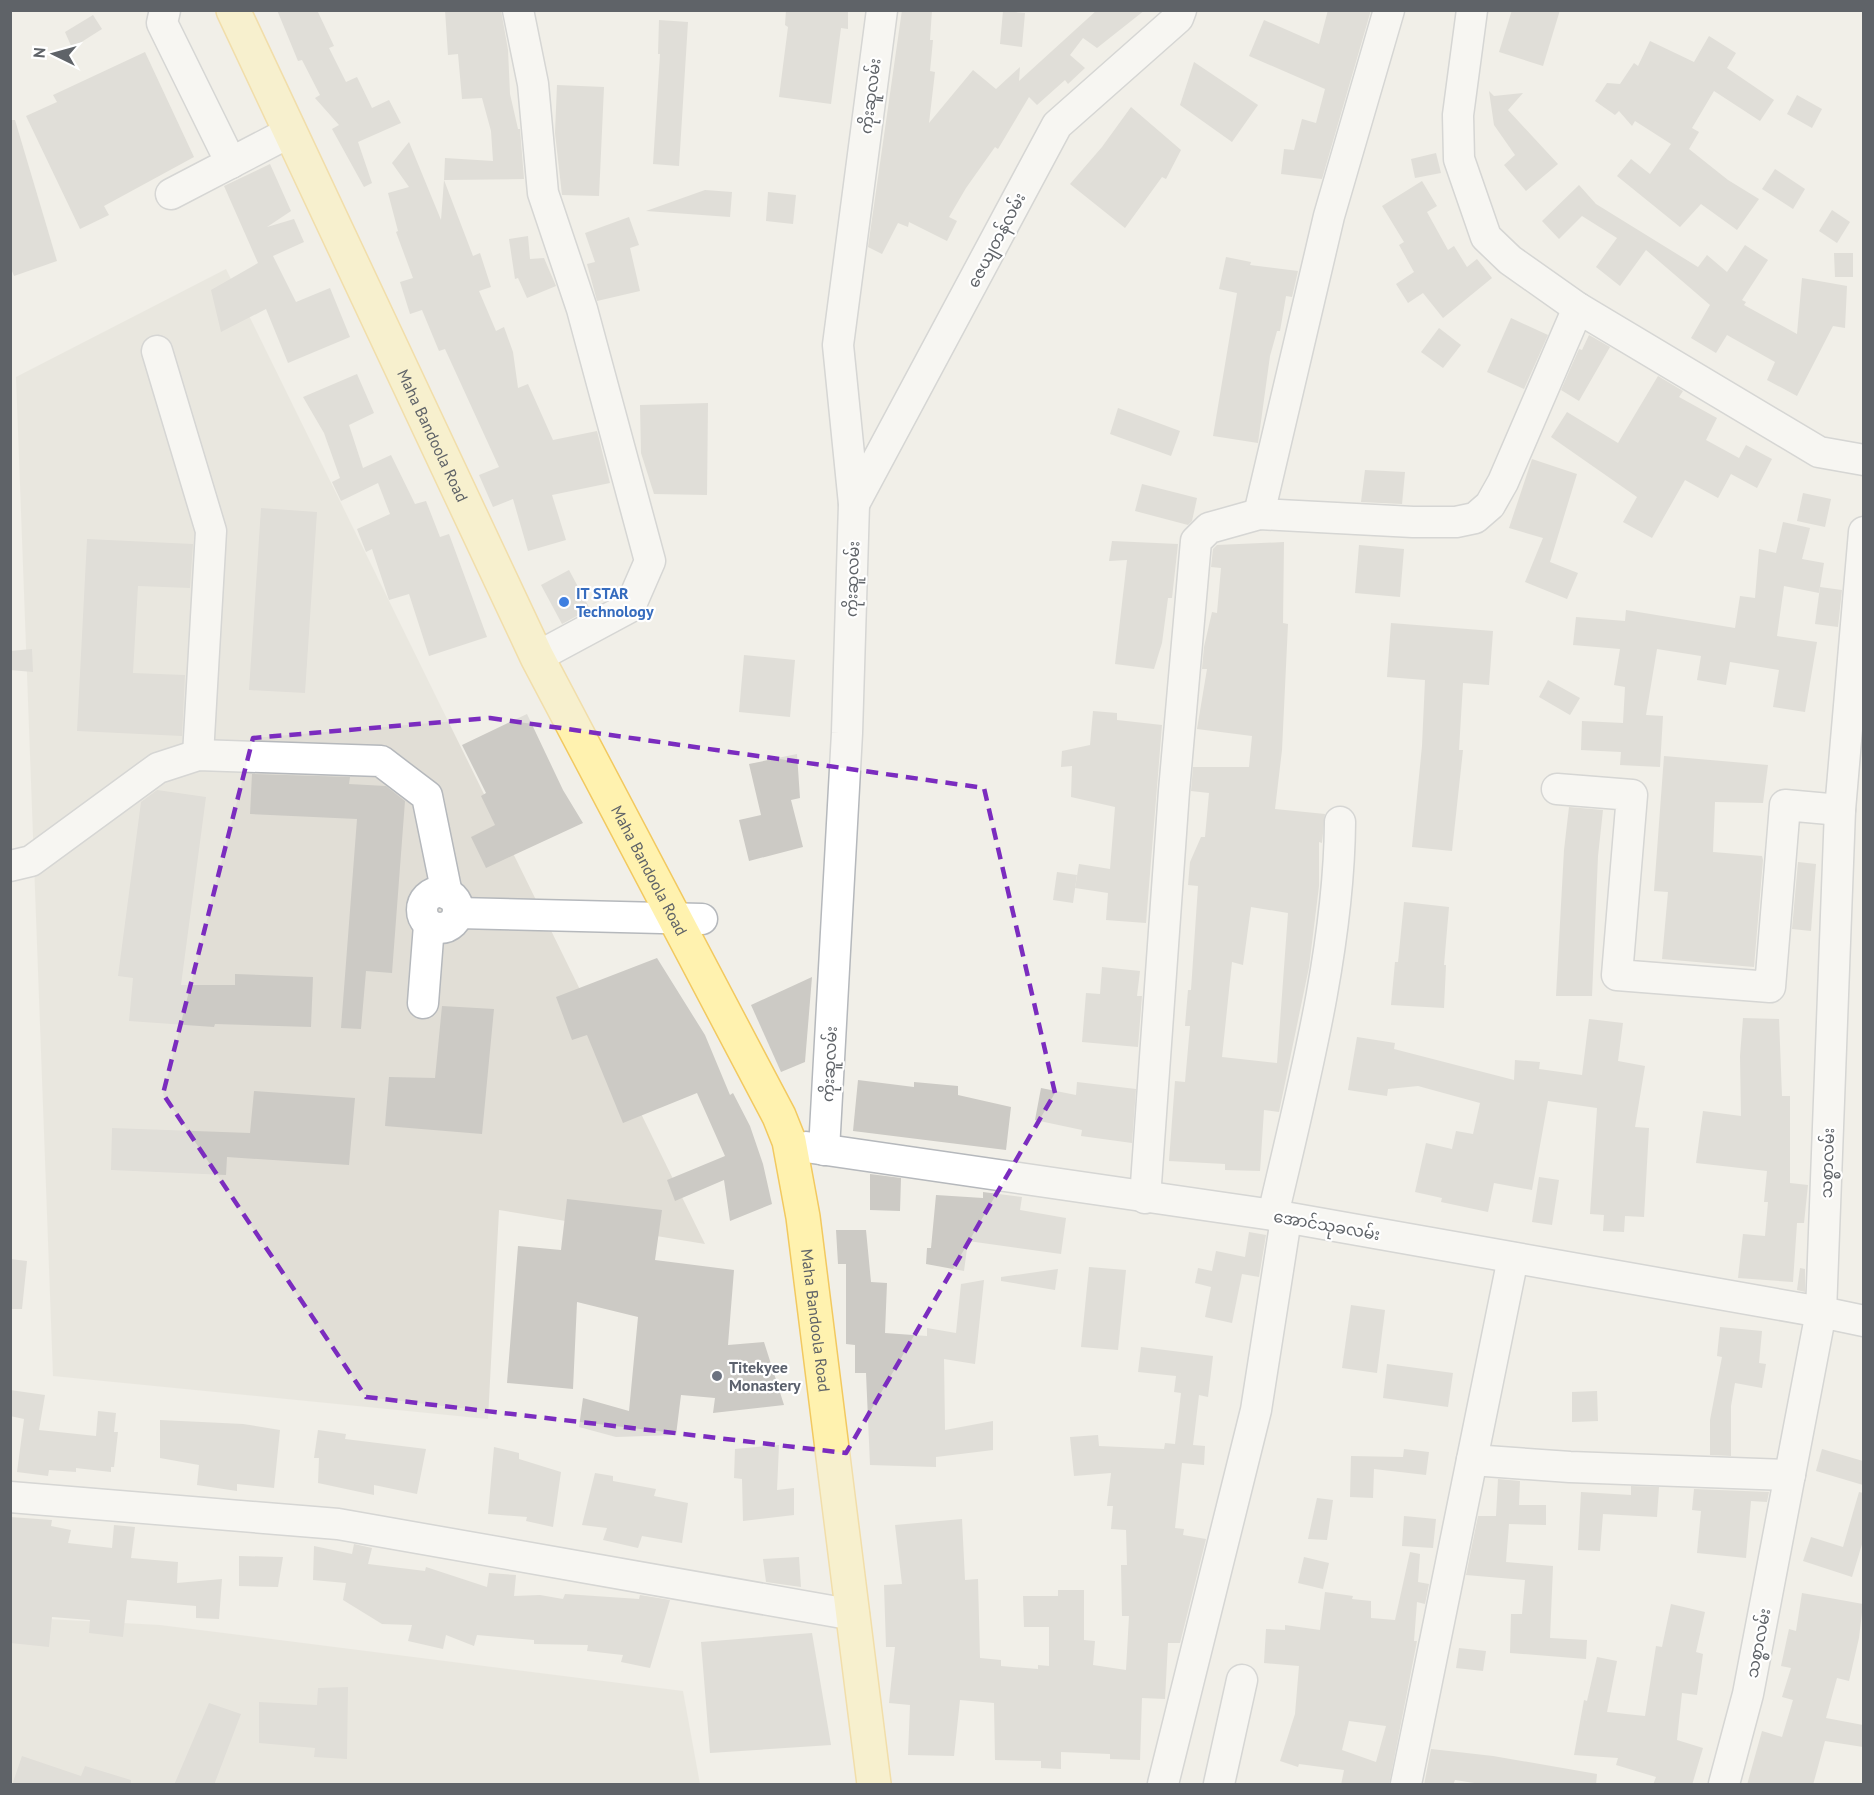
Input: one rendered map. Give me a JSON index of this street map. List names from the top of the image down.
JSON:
{
  "streets": {
    "main road": ["Maha Bandoola Road"],
    "street": [
      "ကိုးဆူလမ်း",
      "ဇေယျတန်လမ်း",
      "သစ္စာလမ်း",
      "အောင်သုခလမ်း"
    ]
  },
  "crossings": [
    ["ကိုးဆူလမ်း", "ဇေယျတန်လမ်း"],
    ["ကိုးဆူလမ်း", "Maha Bandoola Road"],
    ["ကိုးဆူလမ်း", "အောင်သုခလမ်း"],
    ["Maha Bandoola Road", "အောင်သုခလမ်း"],
    ["သစ္စာလမ်း", "အောင်သုခလမ်း"]
  ],
  "places": ["IT STAR Technology", "Titekyee Monastery"],
  "north": "left"
}
